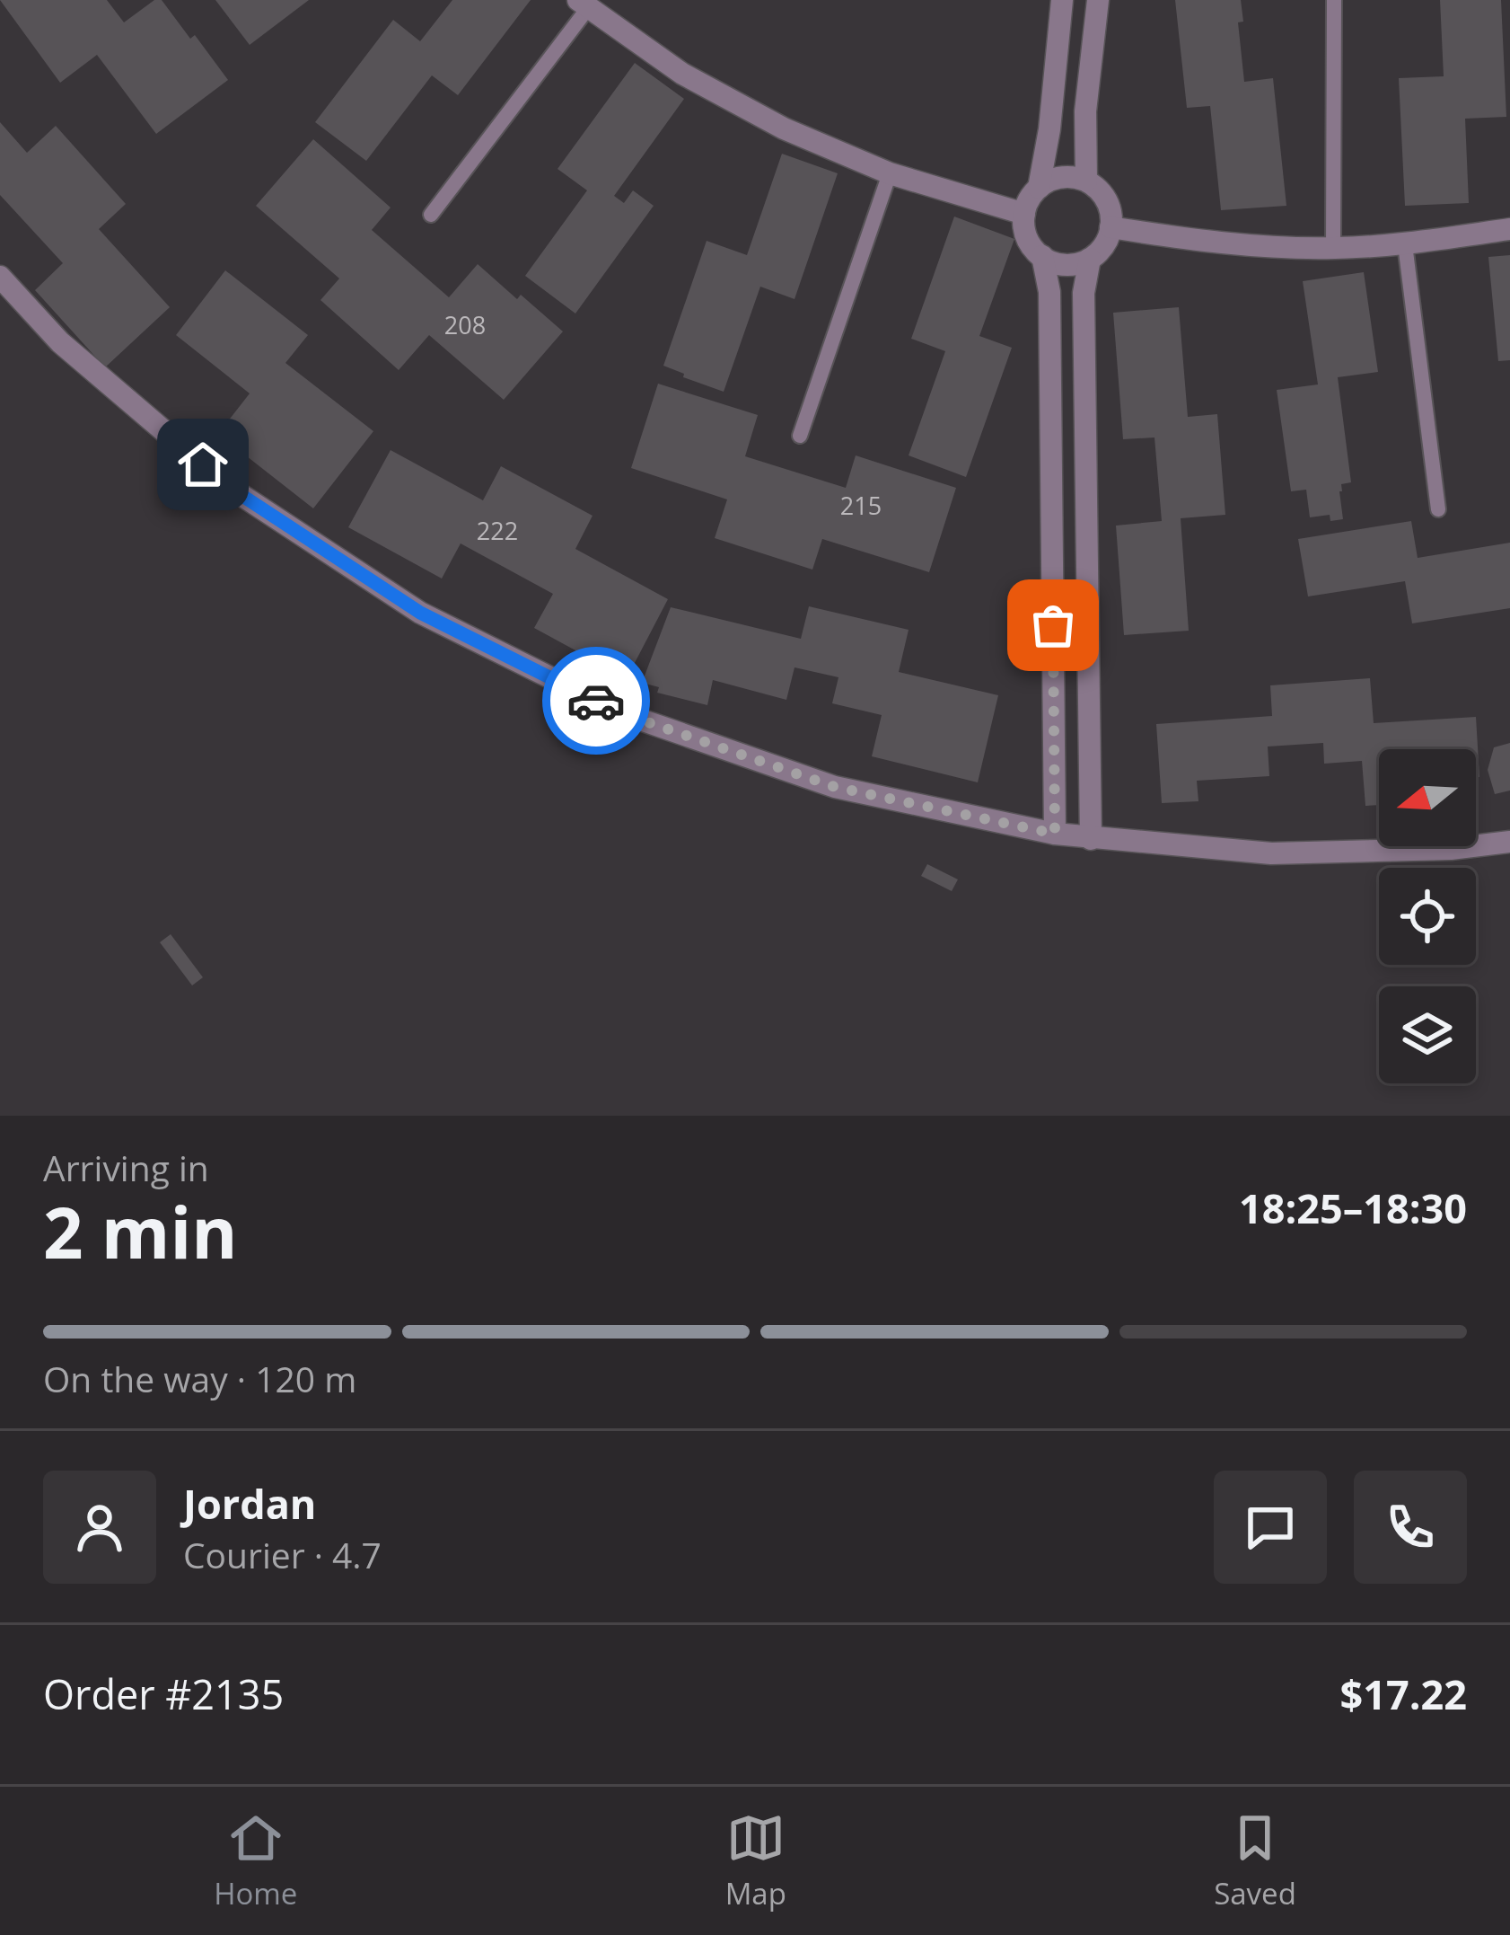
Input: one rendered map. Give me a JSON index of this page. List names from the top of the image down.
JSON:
{
  "house_numbers": ["208", "215", "222"],
  "north": "left",
  "page": {
    "heading": ["2 min", "Arriving in", "18:25–18:30"],
    "panel": [
      "Jordan",
      "Courier · 4.7",
      "Order #2135",
      "$17.22"
    ],
    "bar": "On the way · 120 m",
    "tabs": ["Home", "Map", "Saved"]
  }
}
